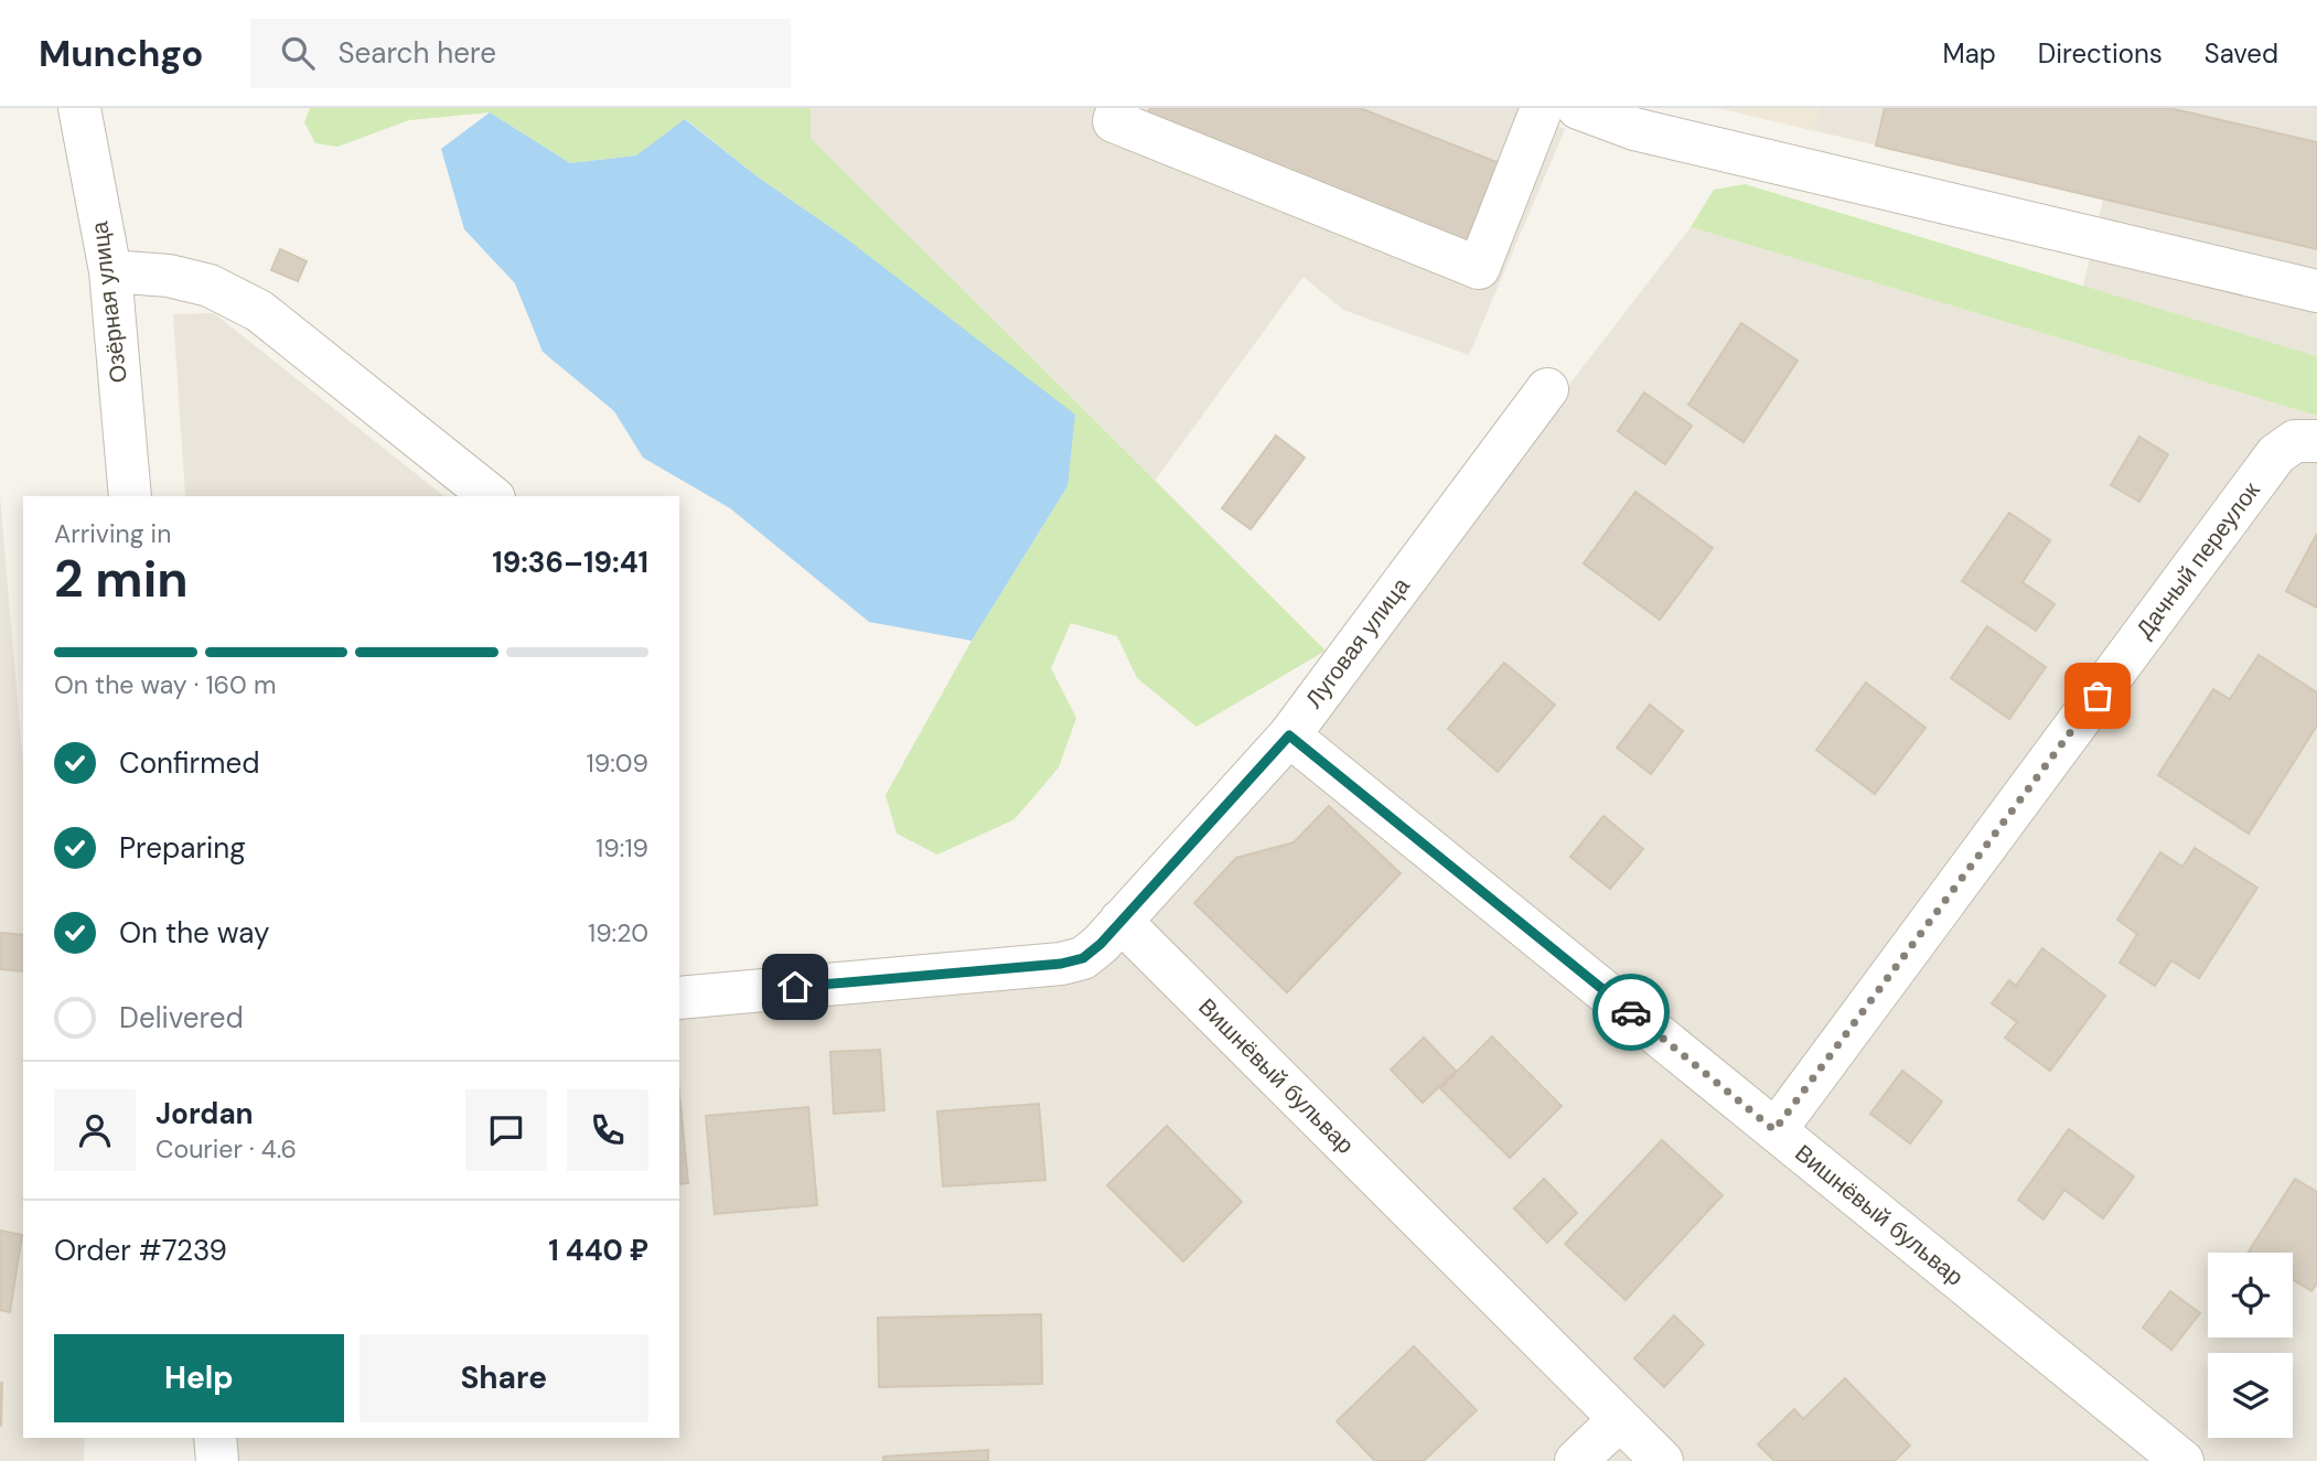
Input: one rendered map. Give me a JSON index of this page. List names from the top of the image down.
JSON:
{
  "streets": {
    "street": [
      "Озёрная улица",
      "Дачный переулок",
      "Луговая улица",
      "Вишнёвый бульвар"
    ]
  },
  "crossings": [
    ["Дачный переулок", "Вишнёвый бульвар"],
    ["Луговая улица", "Вишнёвый бульвар"]
  ],
  "page": {
    "header": "Munchgo",
    "search": "Search here",
    "nav": ["Map", "Directions", "Saved"],
    "heading": ["2 min", "Arriving in", "19:36–19:41"],
    "panel": [
      "Jordan",
      "Courier · 4.6",
      "Order #7239",
      "1 440 ₽"
    ],
    "bar": "On the way · 160 m",
    "list": [
      ["Confirmed", "19:09"],
      ["Preparing", "19:19"],
      ["On the way", "19:20"],
      "Delivered"
    ],
    "buttons": ["Help", "Share"]
  }
}
